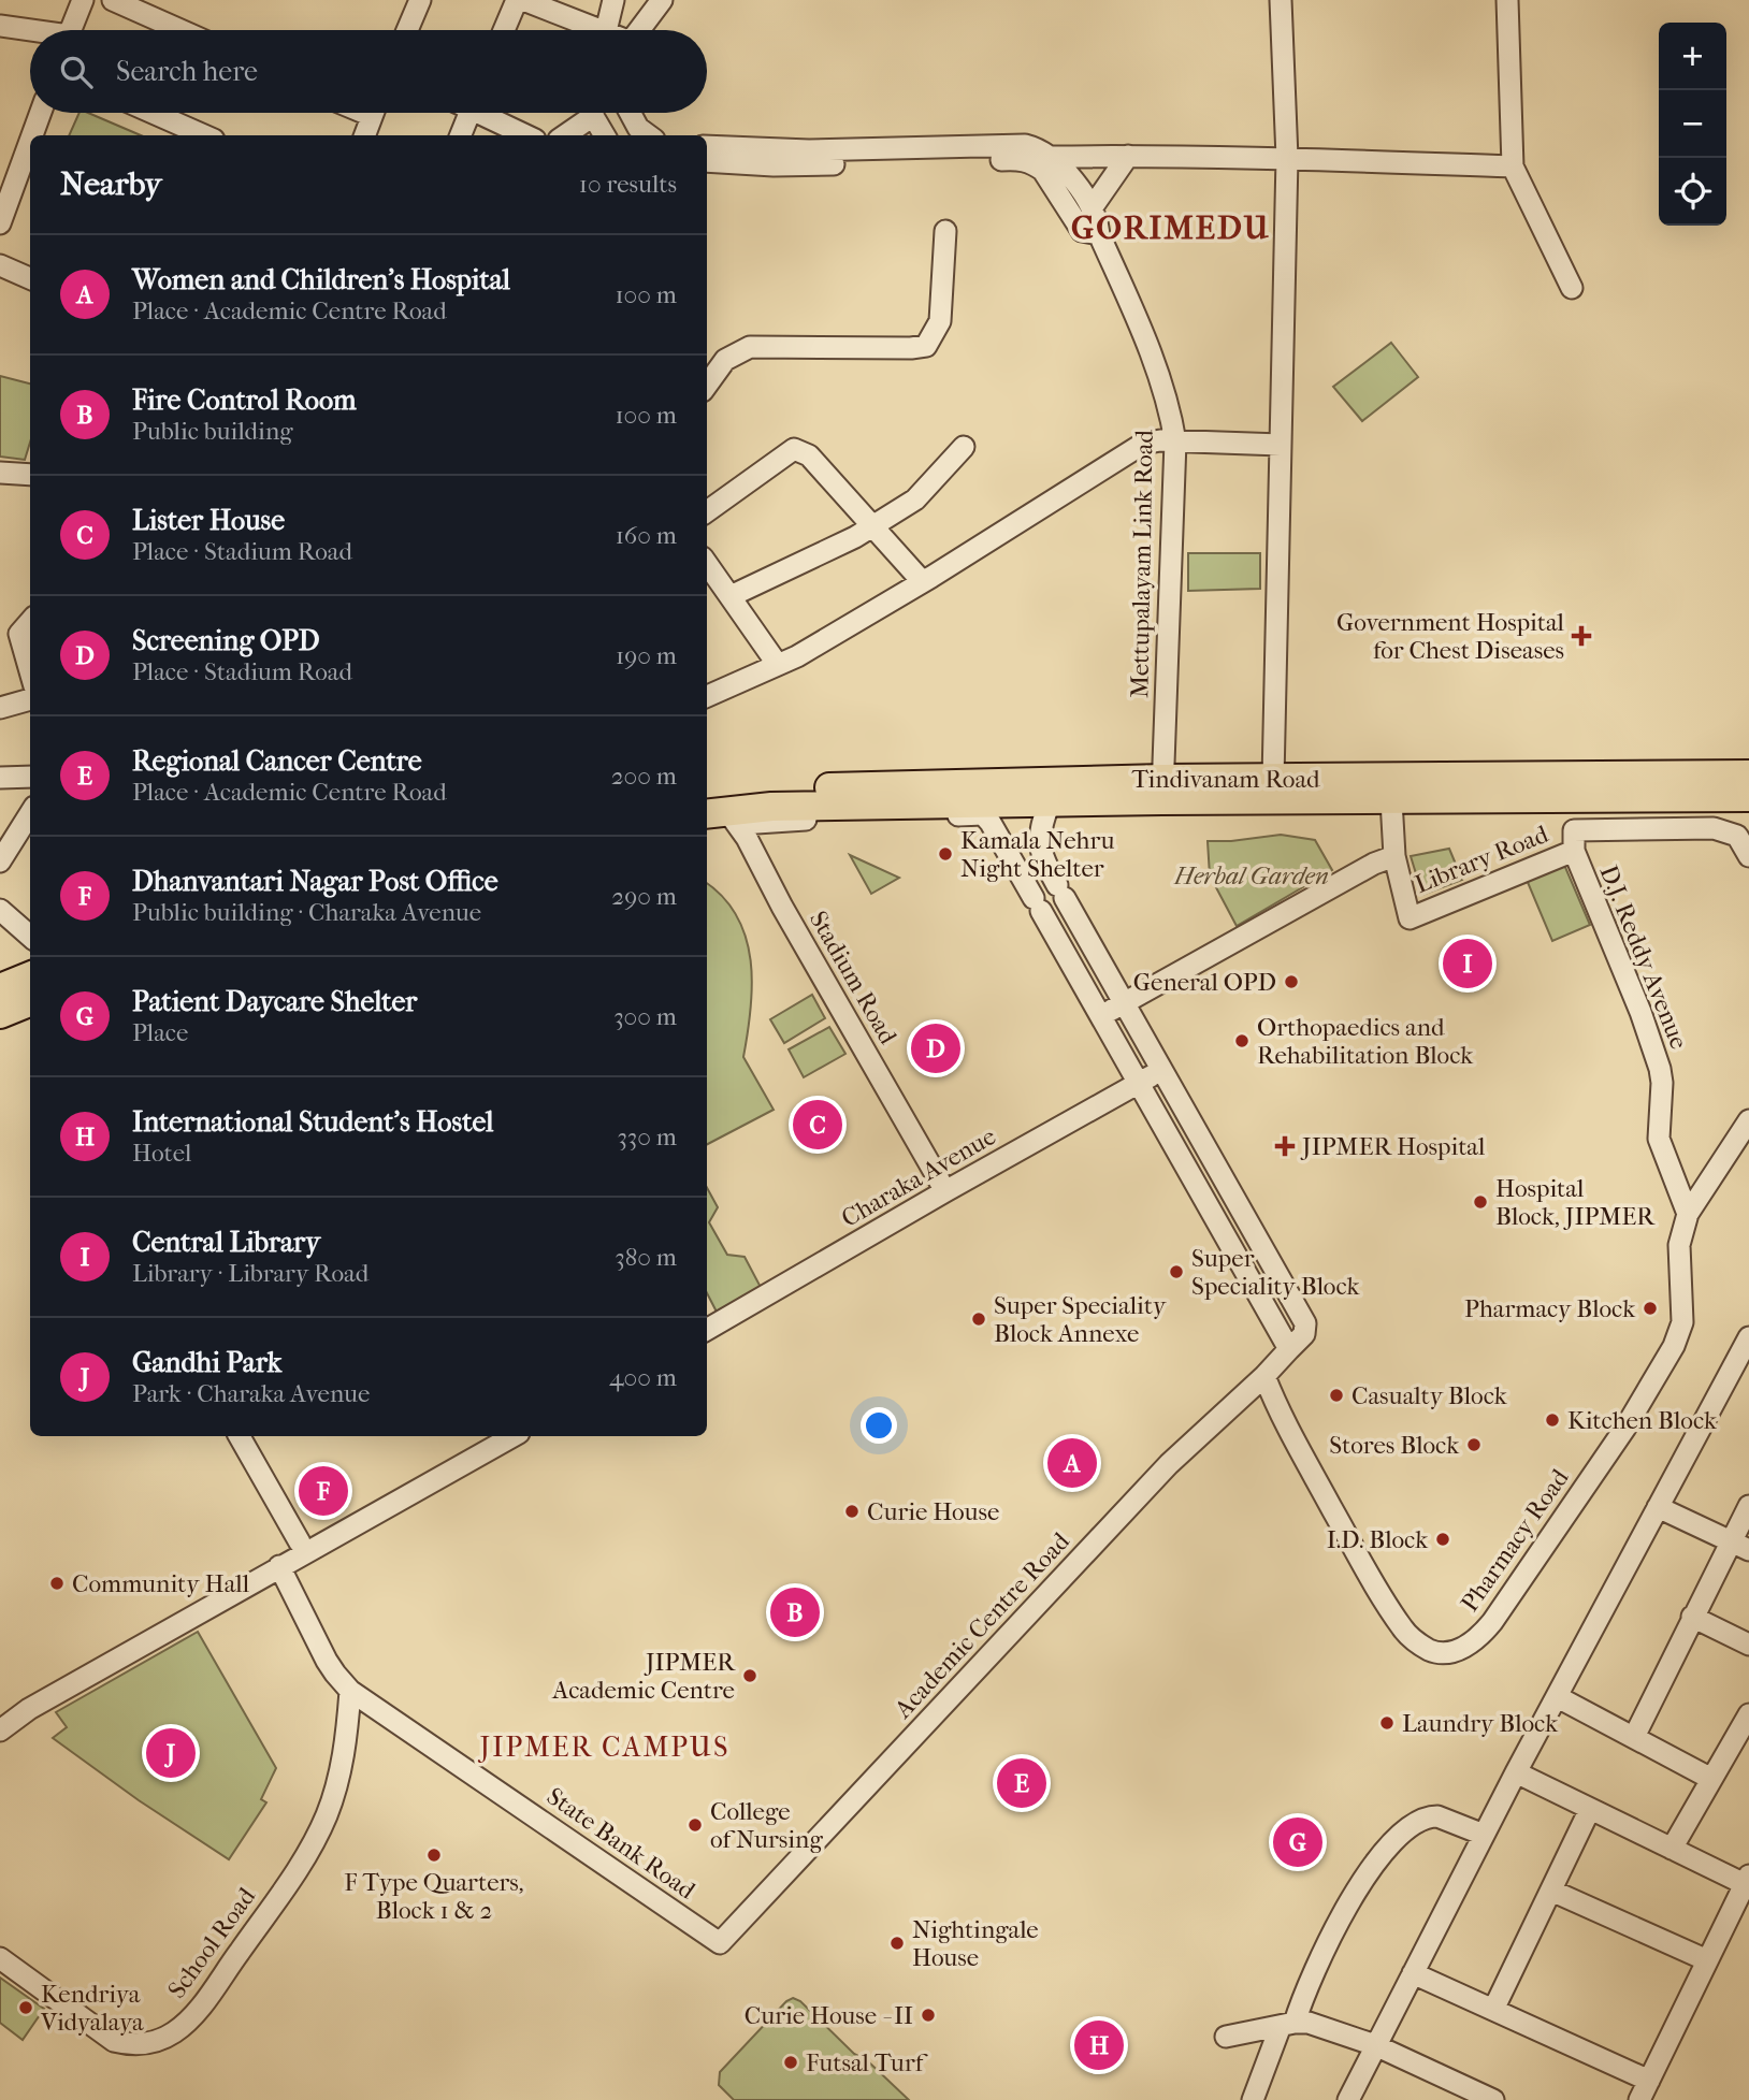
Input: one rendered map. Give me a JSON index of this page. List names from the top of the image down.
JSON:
{
  "streets": {
    "highway": ["Tindivanam Road"],
    "street": [
      "Mettupalayam Link Road",
      "Library Road",
      "D.J. Reddy Avenue",
      "Stadium Road",
      "Charaka Avenue",
      "Pharmacy Road",
      "Academic Centre Road",
      "State Bank Road",
      "School Road"
    ]
  },
  "crossings": [
    ["Mettupalayam Link Road", "Tindivanam Road"],
    ["Tindivanam Road", "Stadium Road"],
    ["Library Road", "D.J. Reddy Avenue"],
    ["D.J. Reddy Avenue", "Pharmacy Road"],
    ["Stadium Road", "Charaka Avenue"],
    ["Charaka Avenue", "Academic Centre Road"],
    ["Pharmacy Road", "Academic Centre Road"],
    ["Academic Centre Road", "State Bank Road"],
    ["State Bank Road", "School Road"]
  ],
  "districts": ["GORIMEDU", "JIPMER CAMPUS"],
  "parks": ["Herbal Garden"],
  "places": {
    "health": ["Government Hospital for Chest Diseases", "JIPMER Hospital"],
    "other": [
      "Kamala Nehru Night Shelter",
      "General OPD",
      "Orthopaedics and Rehabilitation Block",
      "Hospital Block, JIPMER",
      "Super Speciality Block",
      "Pharmacy Block",
      "Super Speciality Block Annexe",
      "Casualty Block",
      "Kitchen Block",
      "Stores Block",
      "Curie House",
      "I.D. Block",
      "Community Hall",
      "JIPMER Academic Centre",
      "Laundry Block",
      "College of Nursing",
      "F Type Quarters, Block 1 & 2",
      "Nightingale House",
      "Kendriya Vidyalaya",
      "Curie House - II",
      "Futsal Turf"
    ]
  },
  "page": {
    "map_buttons": ["+", "−"],
    "search": "Search here",
    "heading": ["Nearby", "10 results"],
    "list": [
      {
        "mark": "A",
        "name": "Women and Children's Hospital",
        "note": "Place · Academic Centre Road",
        "value": "100 m"
      },
      {
        "mark": "B",
        "name": "Fire Control Room",
        "note": "Public building",
        "value": "100 m"
      },
      {
        "mark": "C",
        "name": "Lister House",
        "note": "Place · Stadium Road",
        "value": "160 m"
      },
      {
        "mark": "D",
        "name": "Screening OPD",
        "note": "Place · Stadium Road",
        "value": "190 m"
      },
      {
        "mark": "E",
        "name": "Regional Cancer Centre",
        "note": "Place · Academic Centre Road",
        "value": "200 m"
      },
      {
        "mark": "F",
        "name": "Dhanvantari Nagar Post Office",
        "note": "Public building · Charaka Avenue",
        "value": "290 m"
      },
      {
        "mark": "G",
        "name": "Patient Daycare Shelter",
        "note": "Place",
        "value": "300 m"
      },
      {
        "mark": "H",
        "name": "International Student's Hostel",
        "note": "Hotel",
        "value": "330 m"
      },
      {
        "mark": "I",
        "name": "Central Library",
        "note": "Library · Library Road",
        "value": "380 m"
      },
      {
        "mark": "J",
        "name": "Gandhi Park",
        "note": "Park · Charaka Avenue",
        "value": "400 m"
      }
    ],
    "pins": [
      "I",
      "D",
      "C",
      "A",
      "F",
      "B",
      "J",
      "E",
      "G",
      "H"
    ]
  }
}
